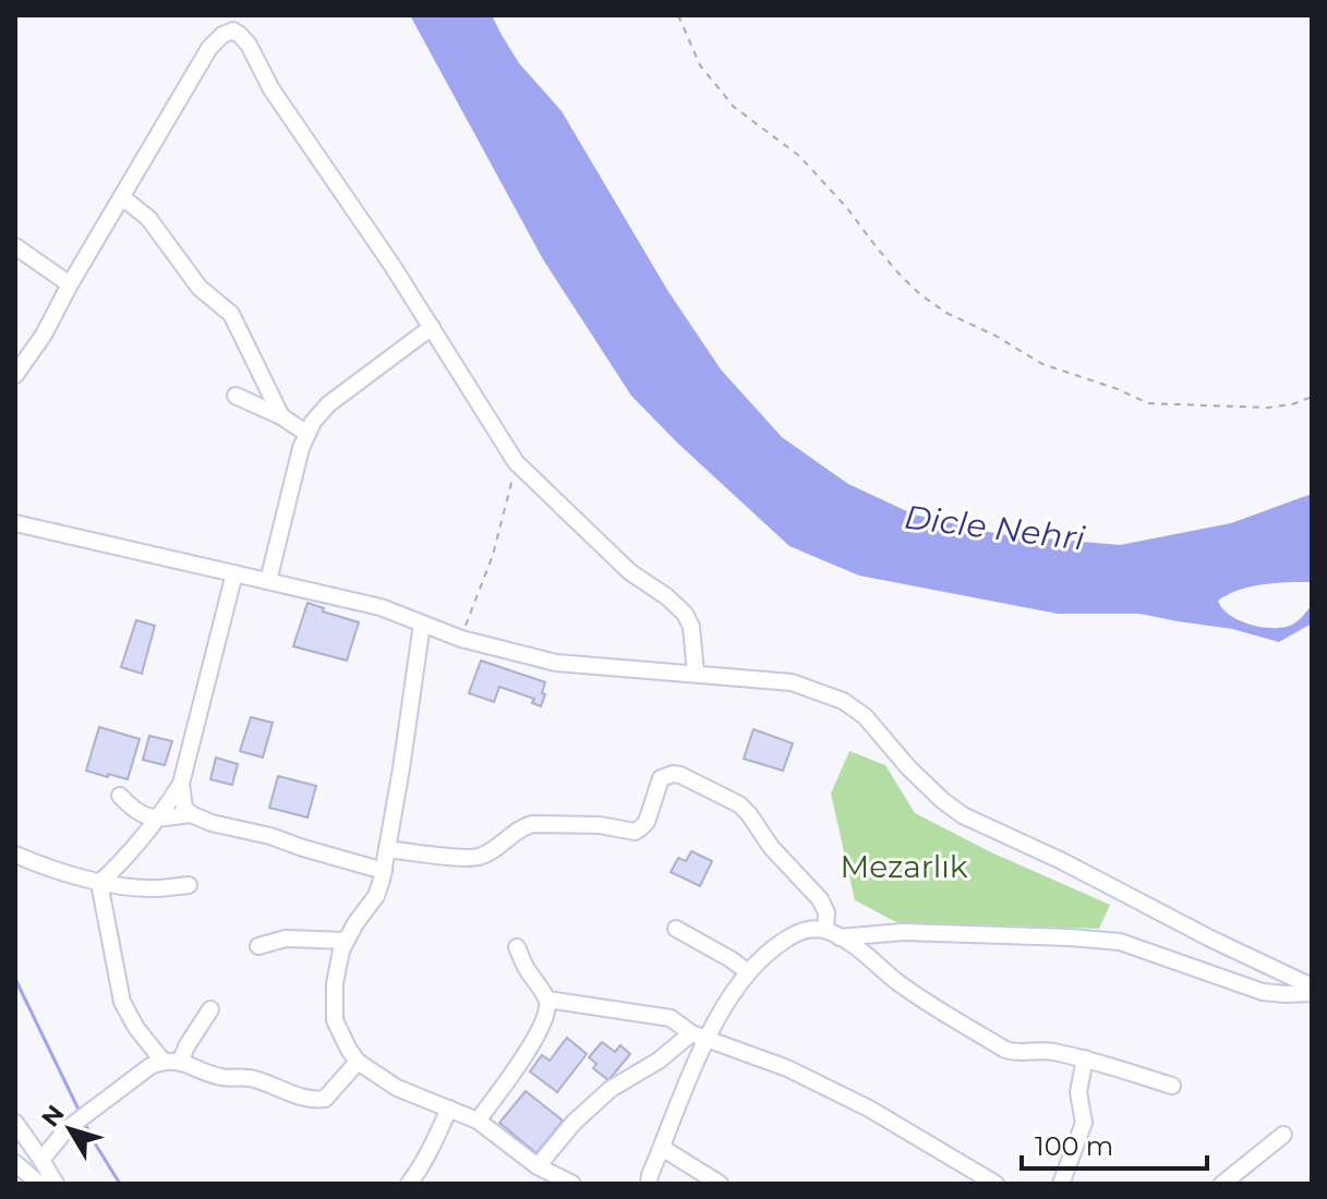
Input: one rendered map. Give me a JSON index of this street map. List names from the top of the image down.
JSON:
{
  "water": ["Dicle Nehri"],
  "parks": ["Mezarlık"],
  "scale_bar": "100 m",
  "north": "top left"
}
